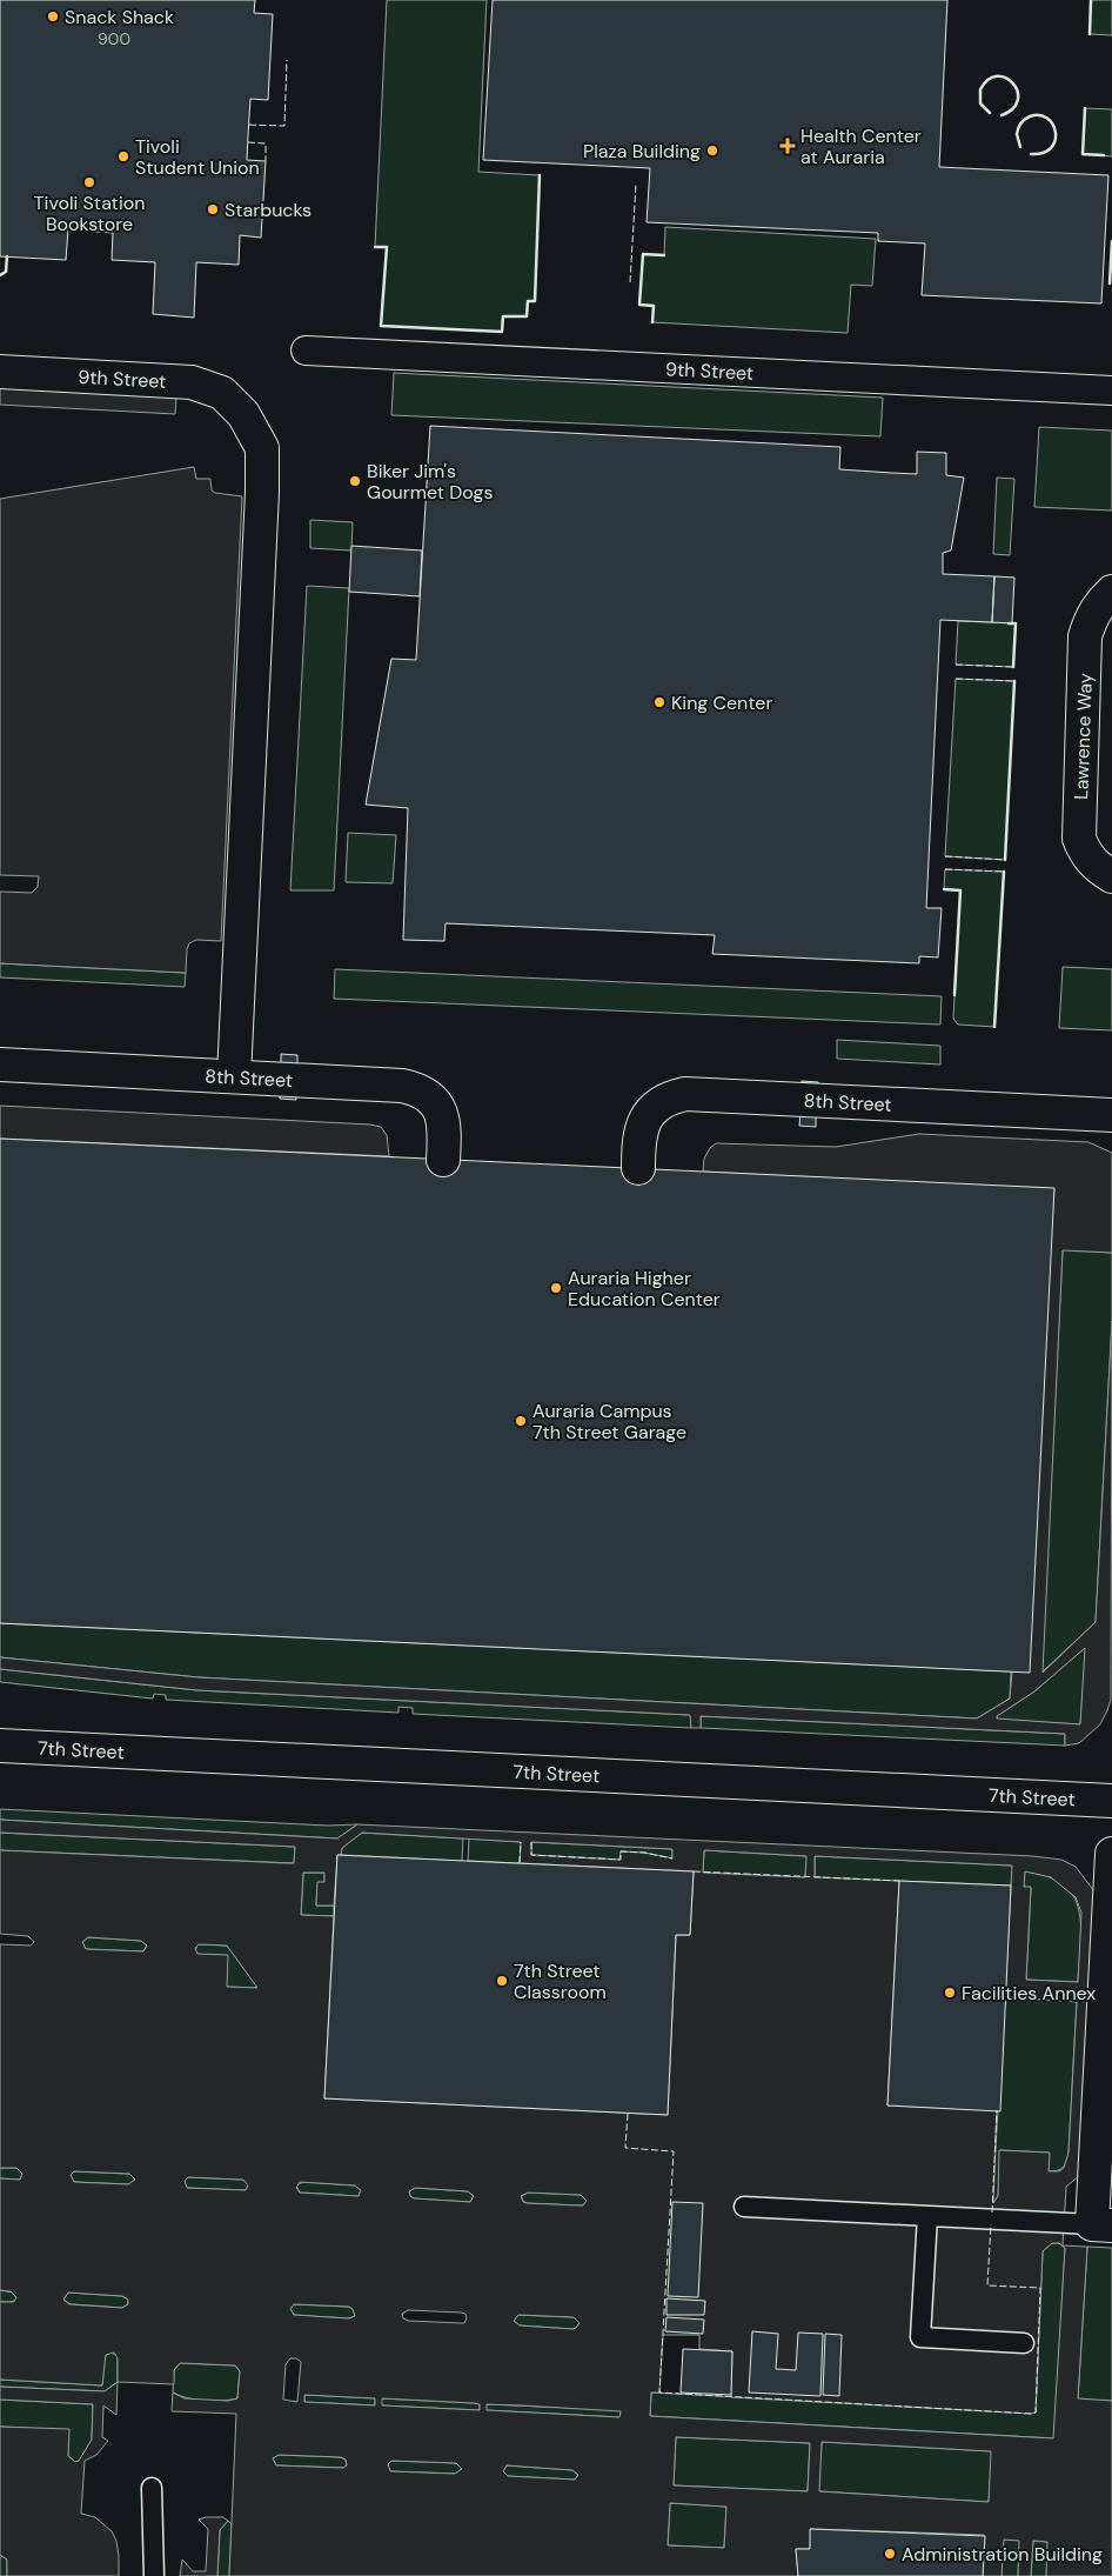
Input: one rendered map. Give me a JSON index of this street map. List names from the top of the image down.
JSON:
{
  "streets": {
    "street": [
      "9th Street",
      "Lawrence Way",
      "8th Street",
      "7th Street"
    ]
  },
  "crossings": [
    ["9th Street", "8th Street"]
  ],
  "places": {
    "other": [
      "Snack Shack",
      "Plaza Building",
      "Tivoli Student Union",
      "Tivoli Station Bookstore",
      "Starbucks",
      "Biker Jim's Gourmet Dogs",
      "King Center",
      "Auraria Higher Education Center",
      "Auraria Campus 7th Street Garage",
      "7th Street Classroom",
      "Facilities Annex",
      "Administration Building"
    ],
    "health": ["Health Center at Auraria"]
  },
  "house_numbers": ["900"]
}
